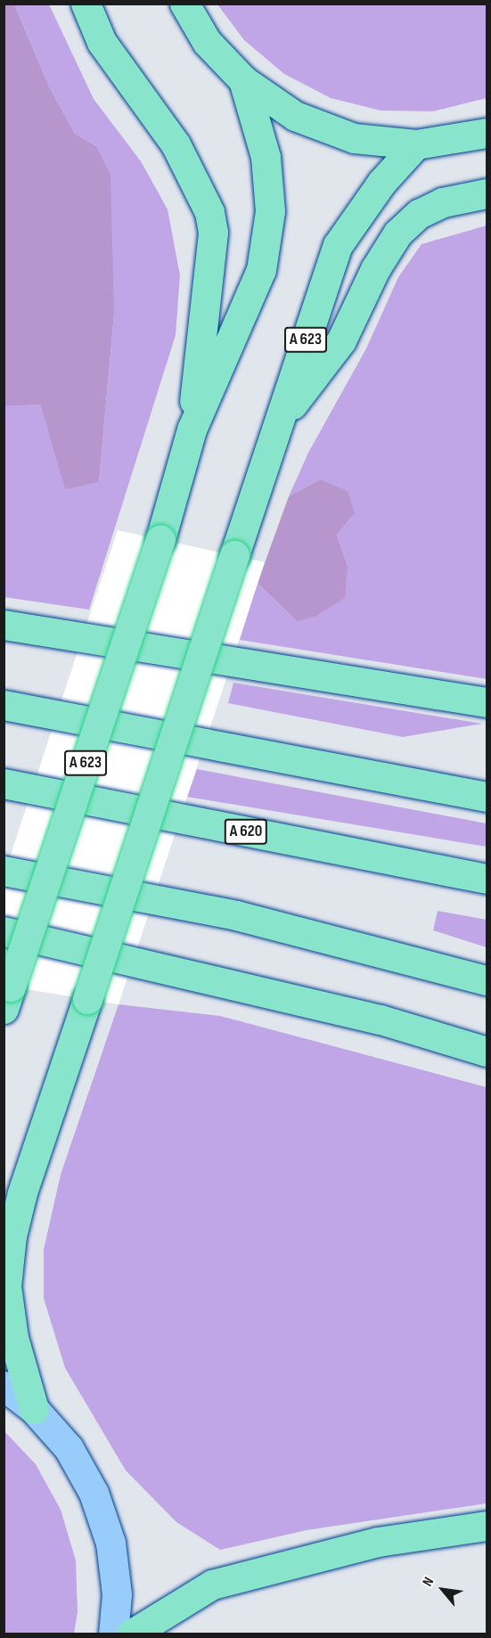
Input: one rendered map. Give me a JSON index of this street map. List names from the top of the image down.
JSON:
{
  "streets": {
    "highway": ["A 623", "A 620"]
  },
  "north": "top left"
}
